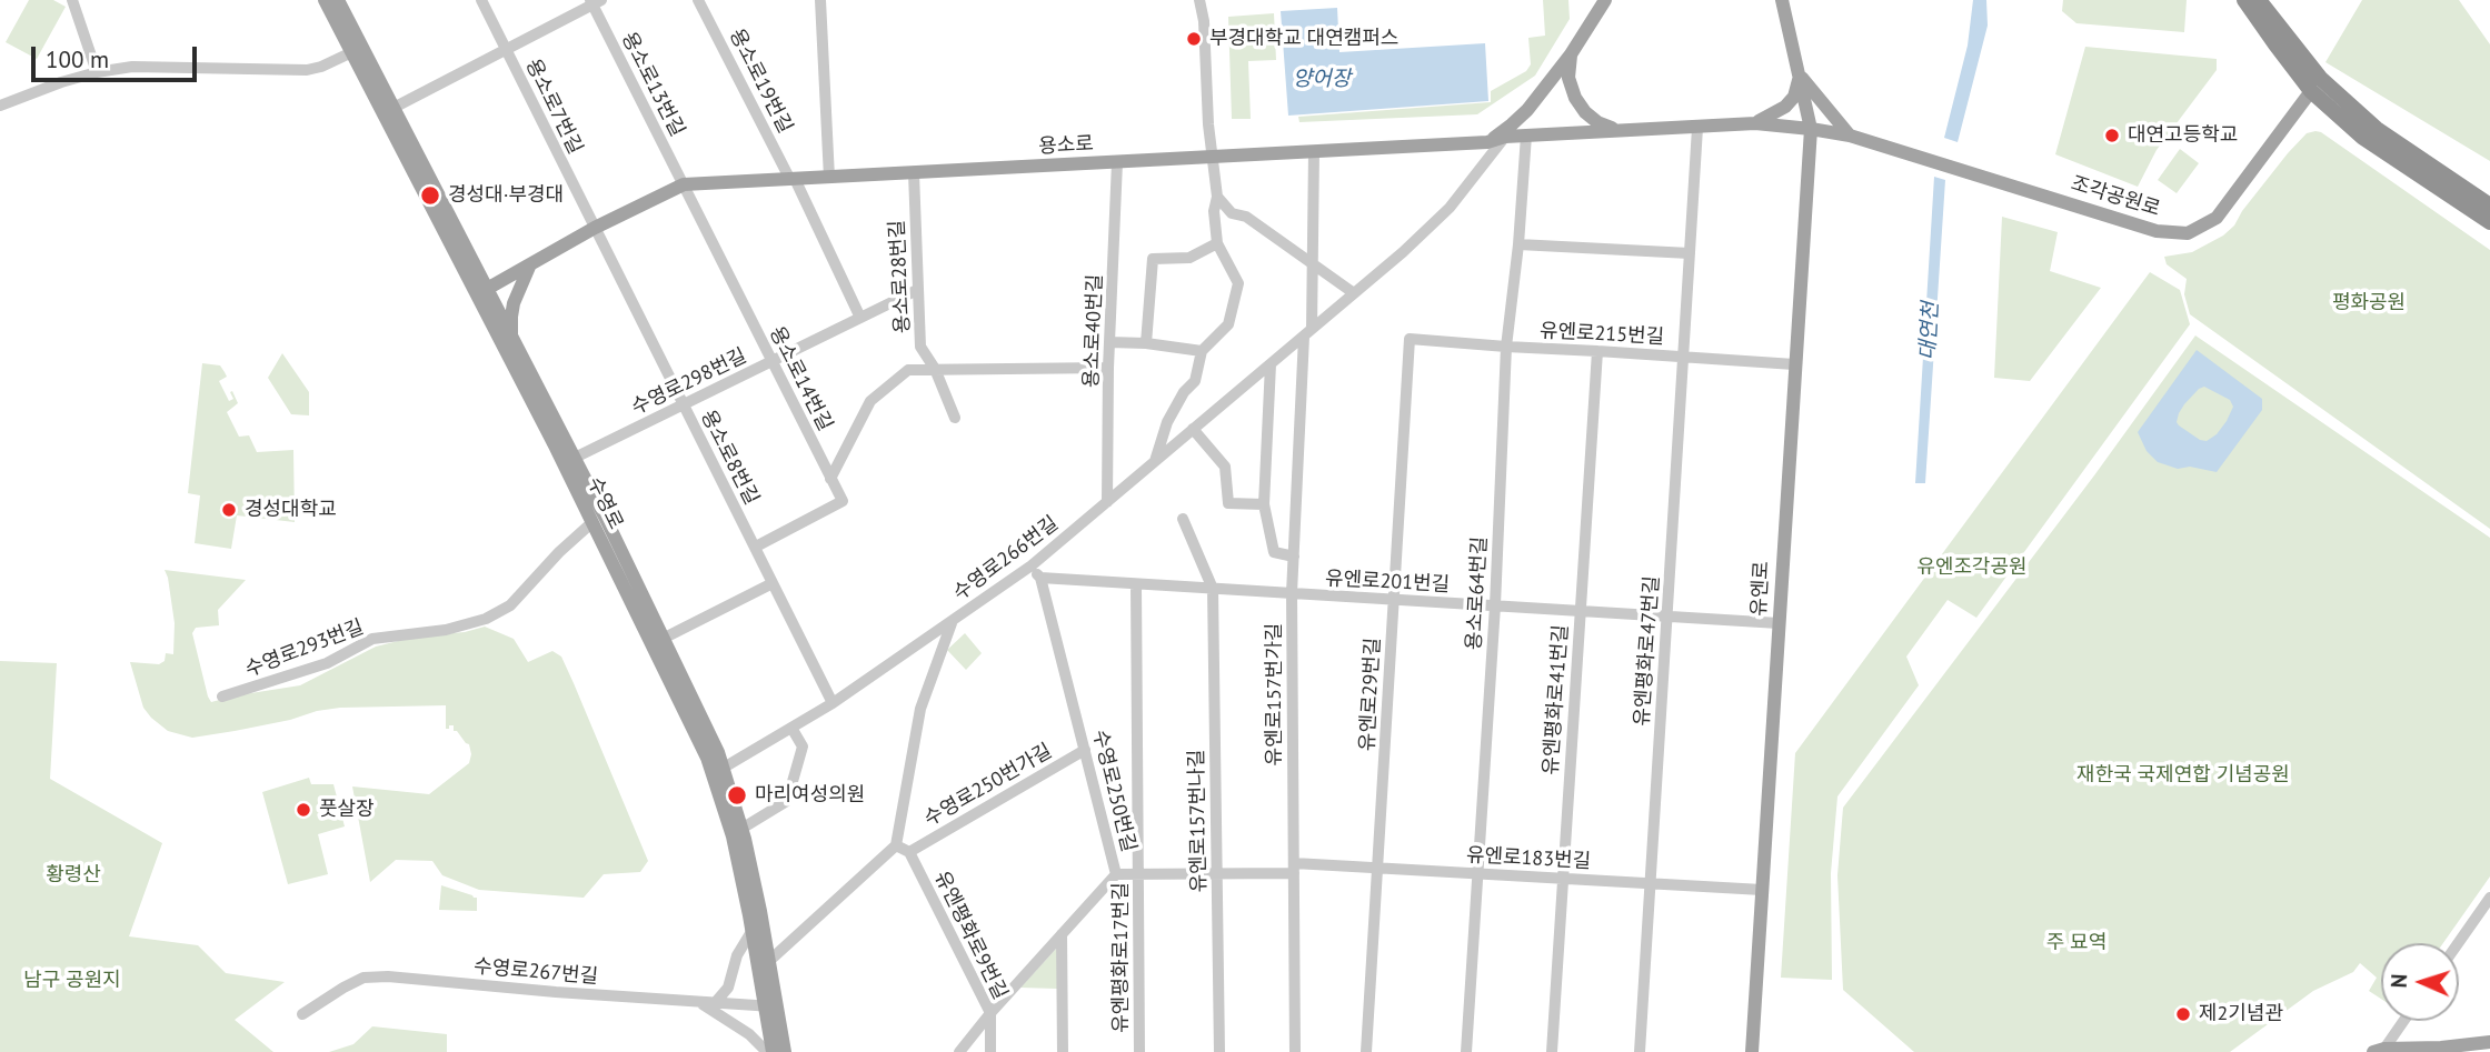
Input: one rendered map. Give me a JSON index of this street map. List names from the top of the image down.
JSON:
{
  "streets": {
    "main road": [
      "용소로",
      "조각공원로",
      "수영로",
      "유엔로"
    ],
    "street": [
      "용소로19번길",
      "용소로13번길",
      "용소로7번길",
      "용소로28번길",
      "용소로40번길",
      "유엔로215번길",
      "용소로14번길",
      "수영로298번길",
      "용소로8번길",
      "수영로266번길",
      "유엔로201번길",
      "용소로64번길",
      "수영로293번길",
      "유엔평화로47번길",
      "유엔로157번가길",
      "유엔로29번길",
      "유엔평화로41번길",
      "수영로250번가길",
      "수영로250번길",
      "유엔로157번나길",
      "유엔로183번길",
      "유엔평화로9번길",
      "유엔평화로17번길",
      "수영로267번길"
    ]
  },
  "crossings": [
    ["용소로19번길", "용소로"],
    ["용소로13번길", "용소로"],
    ["용소로13번길", "용소로14번길"],
    ["용소로7번길", "용소로"],
    ["용소로7번길", "용소로8번길"],
    ["용소로", "용소로28번길"],
    ["용소로", "용소로40번길"],
    ["용소로", "용소로14번길"],
    ["용소로", "용소로8번길"],
    ["용소로", "수영로"],
    ["용소로", "유엔로157번가길"],
    ["조각공원로", "유엔로"],
    ["용소로28번길", "수영로298번길"],
    ["용소로40번길", "수영로266번길"],
    ["유엔로215번길", "유엔로"],
    ["유엔로215번길", "용소로64번길"],
    ["유엔로215번길", "유엔평화로47번길"],
    ["유엔로215번길", "유엔로29번길"],
    ["유엔로215번길", "유엔평화로41번길"],
    ["용소로14번길", "수영로298번길"],
    ["용소로14번길", "용소로8번길"],
    ["수영로298번길", "용소로8번길"],
    ["수영로298번길", "수영로"],
    ["수영로", "수영로293번길"],
    ["수영로", "수영로267번길"],
    ["수영로266번길", "유엔로157번가길"],
    ["유엔로201번길", "유엔로"],
    ["유엔로201번길", "용소로64번길"],
    ["유엔로201번길", "유엔평화로47번길"],
    ["유엔로201번길", "유엔로157번가길"],
    ["유엔로201번길", "유엔로29번길"],
    ["유엔로201번길", "유엔평화로41번길"],
    ["유엔로201번길", "수영로250번길"],
    ["유엔로201번길", "유엔로157번나길"],
    ["유엔로201번길", "유엔평화로17번길"],
    ["유엔로", "유엔로183번길"],
    ["용소로64번길", "유엔로183번길"],
    ["유엔평화로47번길", "유엔로183번길"],
    ["유엔로157번가길", "유엔로183번길"],
    ["유엔로29번길", "유엔로183번길"],
    ["유엔평화로41번길", "유엔로183번길"],
    ["수영로250번가길", "수영로250번길"],
    ["수영로250번가길", "유엔평화로9번길"],
    ["수영로250번길", "유엔로183번길"],
    ["수영로250번길", "유엔평화로9번길"],
    ["유엔로157번나길", "유엔로183번길"],
    ["유엔로183번길", "유엔평화로17번길"]
  ],
  "water": ["양어장", "대연천"],
  "parks": [
    "평화공원",
    "유엔조각공원",
    "재한국 국제연합 기념공원",
    "황령산",
    "주 묘역",
    "남구 공원지"
  ],
  "places": [
    "부경대학교 대연캠퍼스",
    "대연고등학교",
    "경성대·부경대",
    "경성대학교",
    "마리여성의원",
    "풋살장",
    "제2기념관"
  ],
  "scale_bar": "100 m",
  "north": "left"
}
